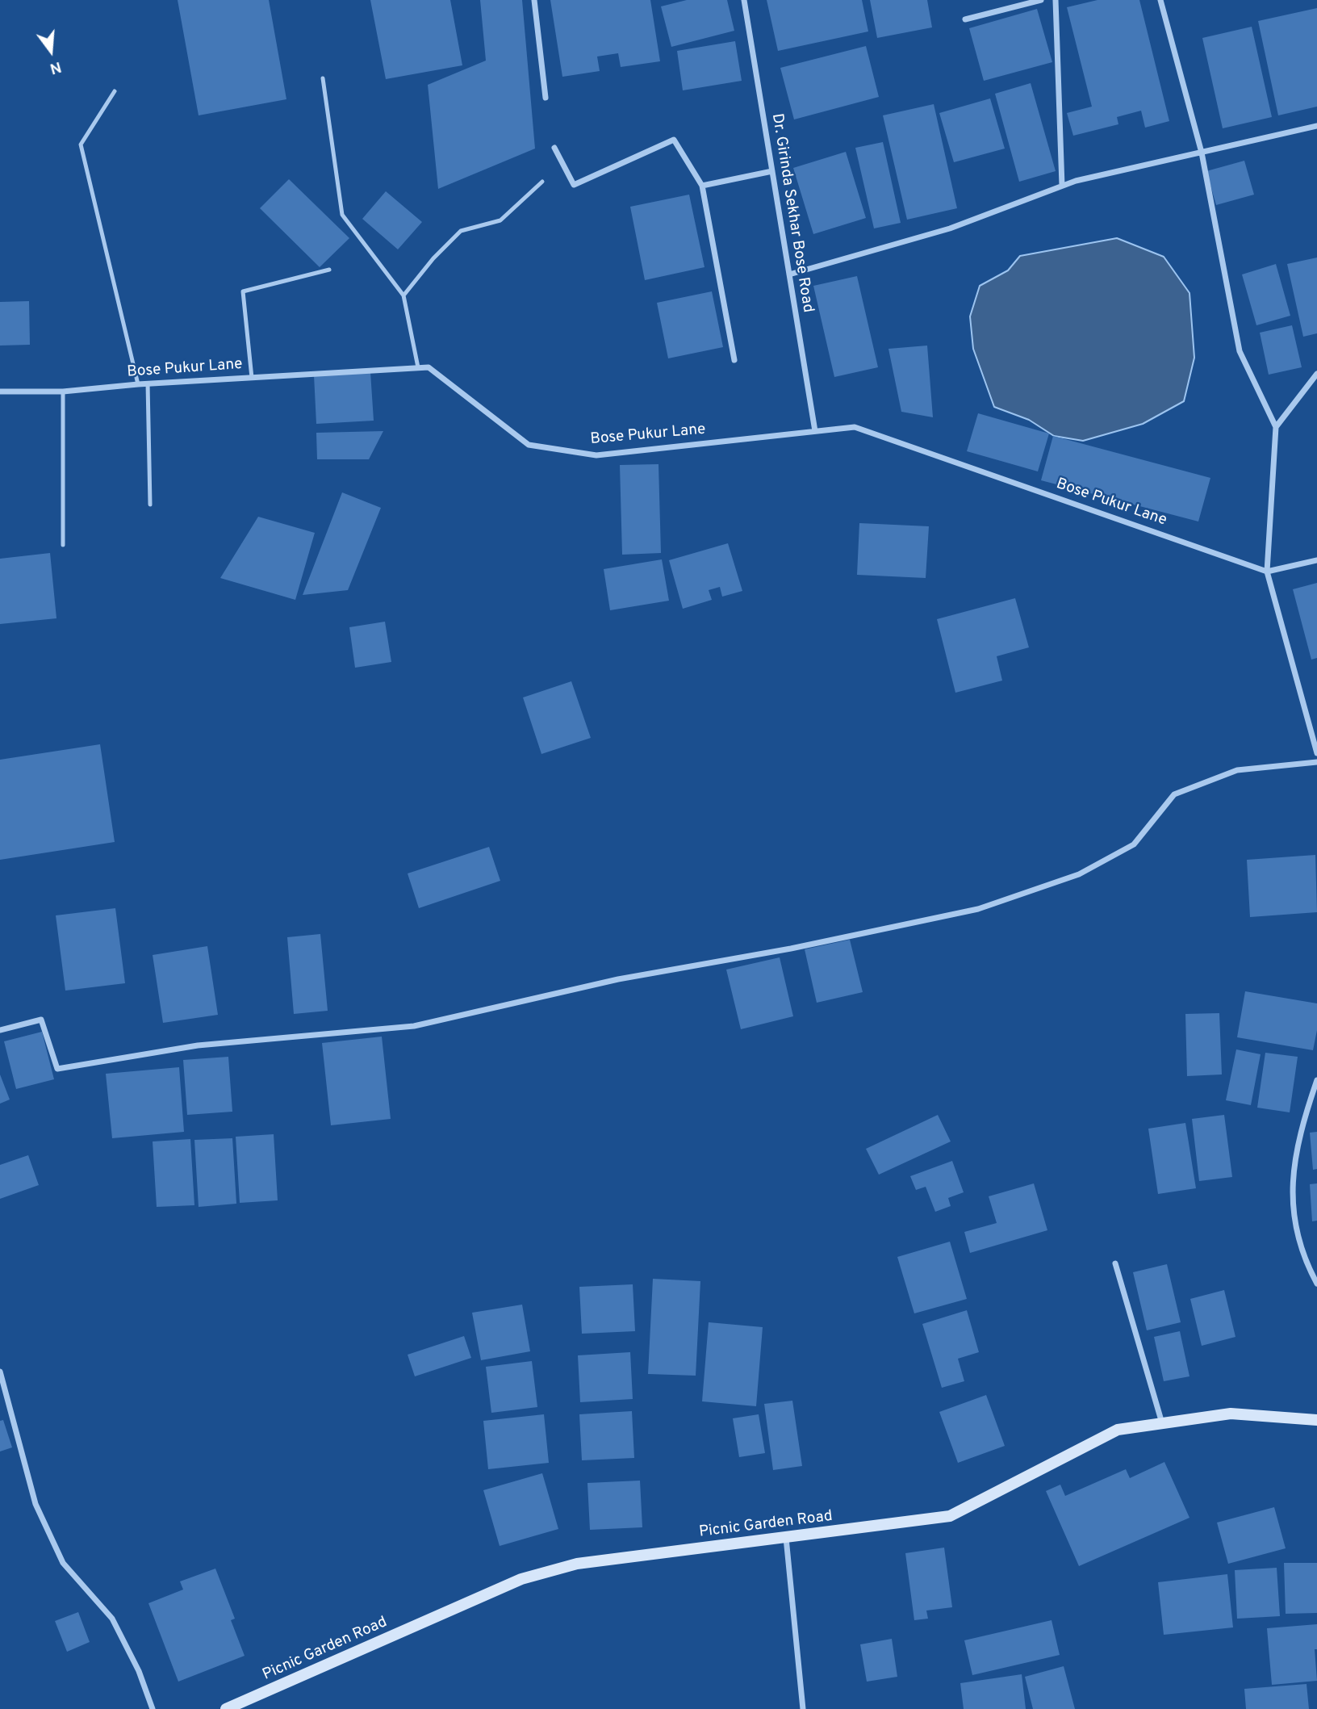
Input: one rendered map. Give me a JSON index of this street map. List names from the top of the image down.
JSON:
{
  "streets": {
    "main road": ["Picnic Garden Road"],
    "street": ["Dr. Girinda Sekhar Bose Road", "Bose Pukur Lane"]
  },
  "crossings": [
    ["Dr. Girinda Sekhar Bose Road", "Bose Pukur Lane"]
  ],
  "north": "bottom"
}
